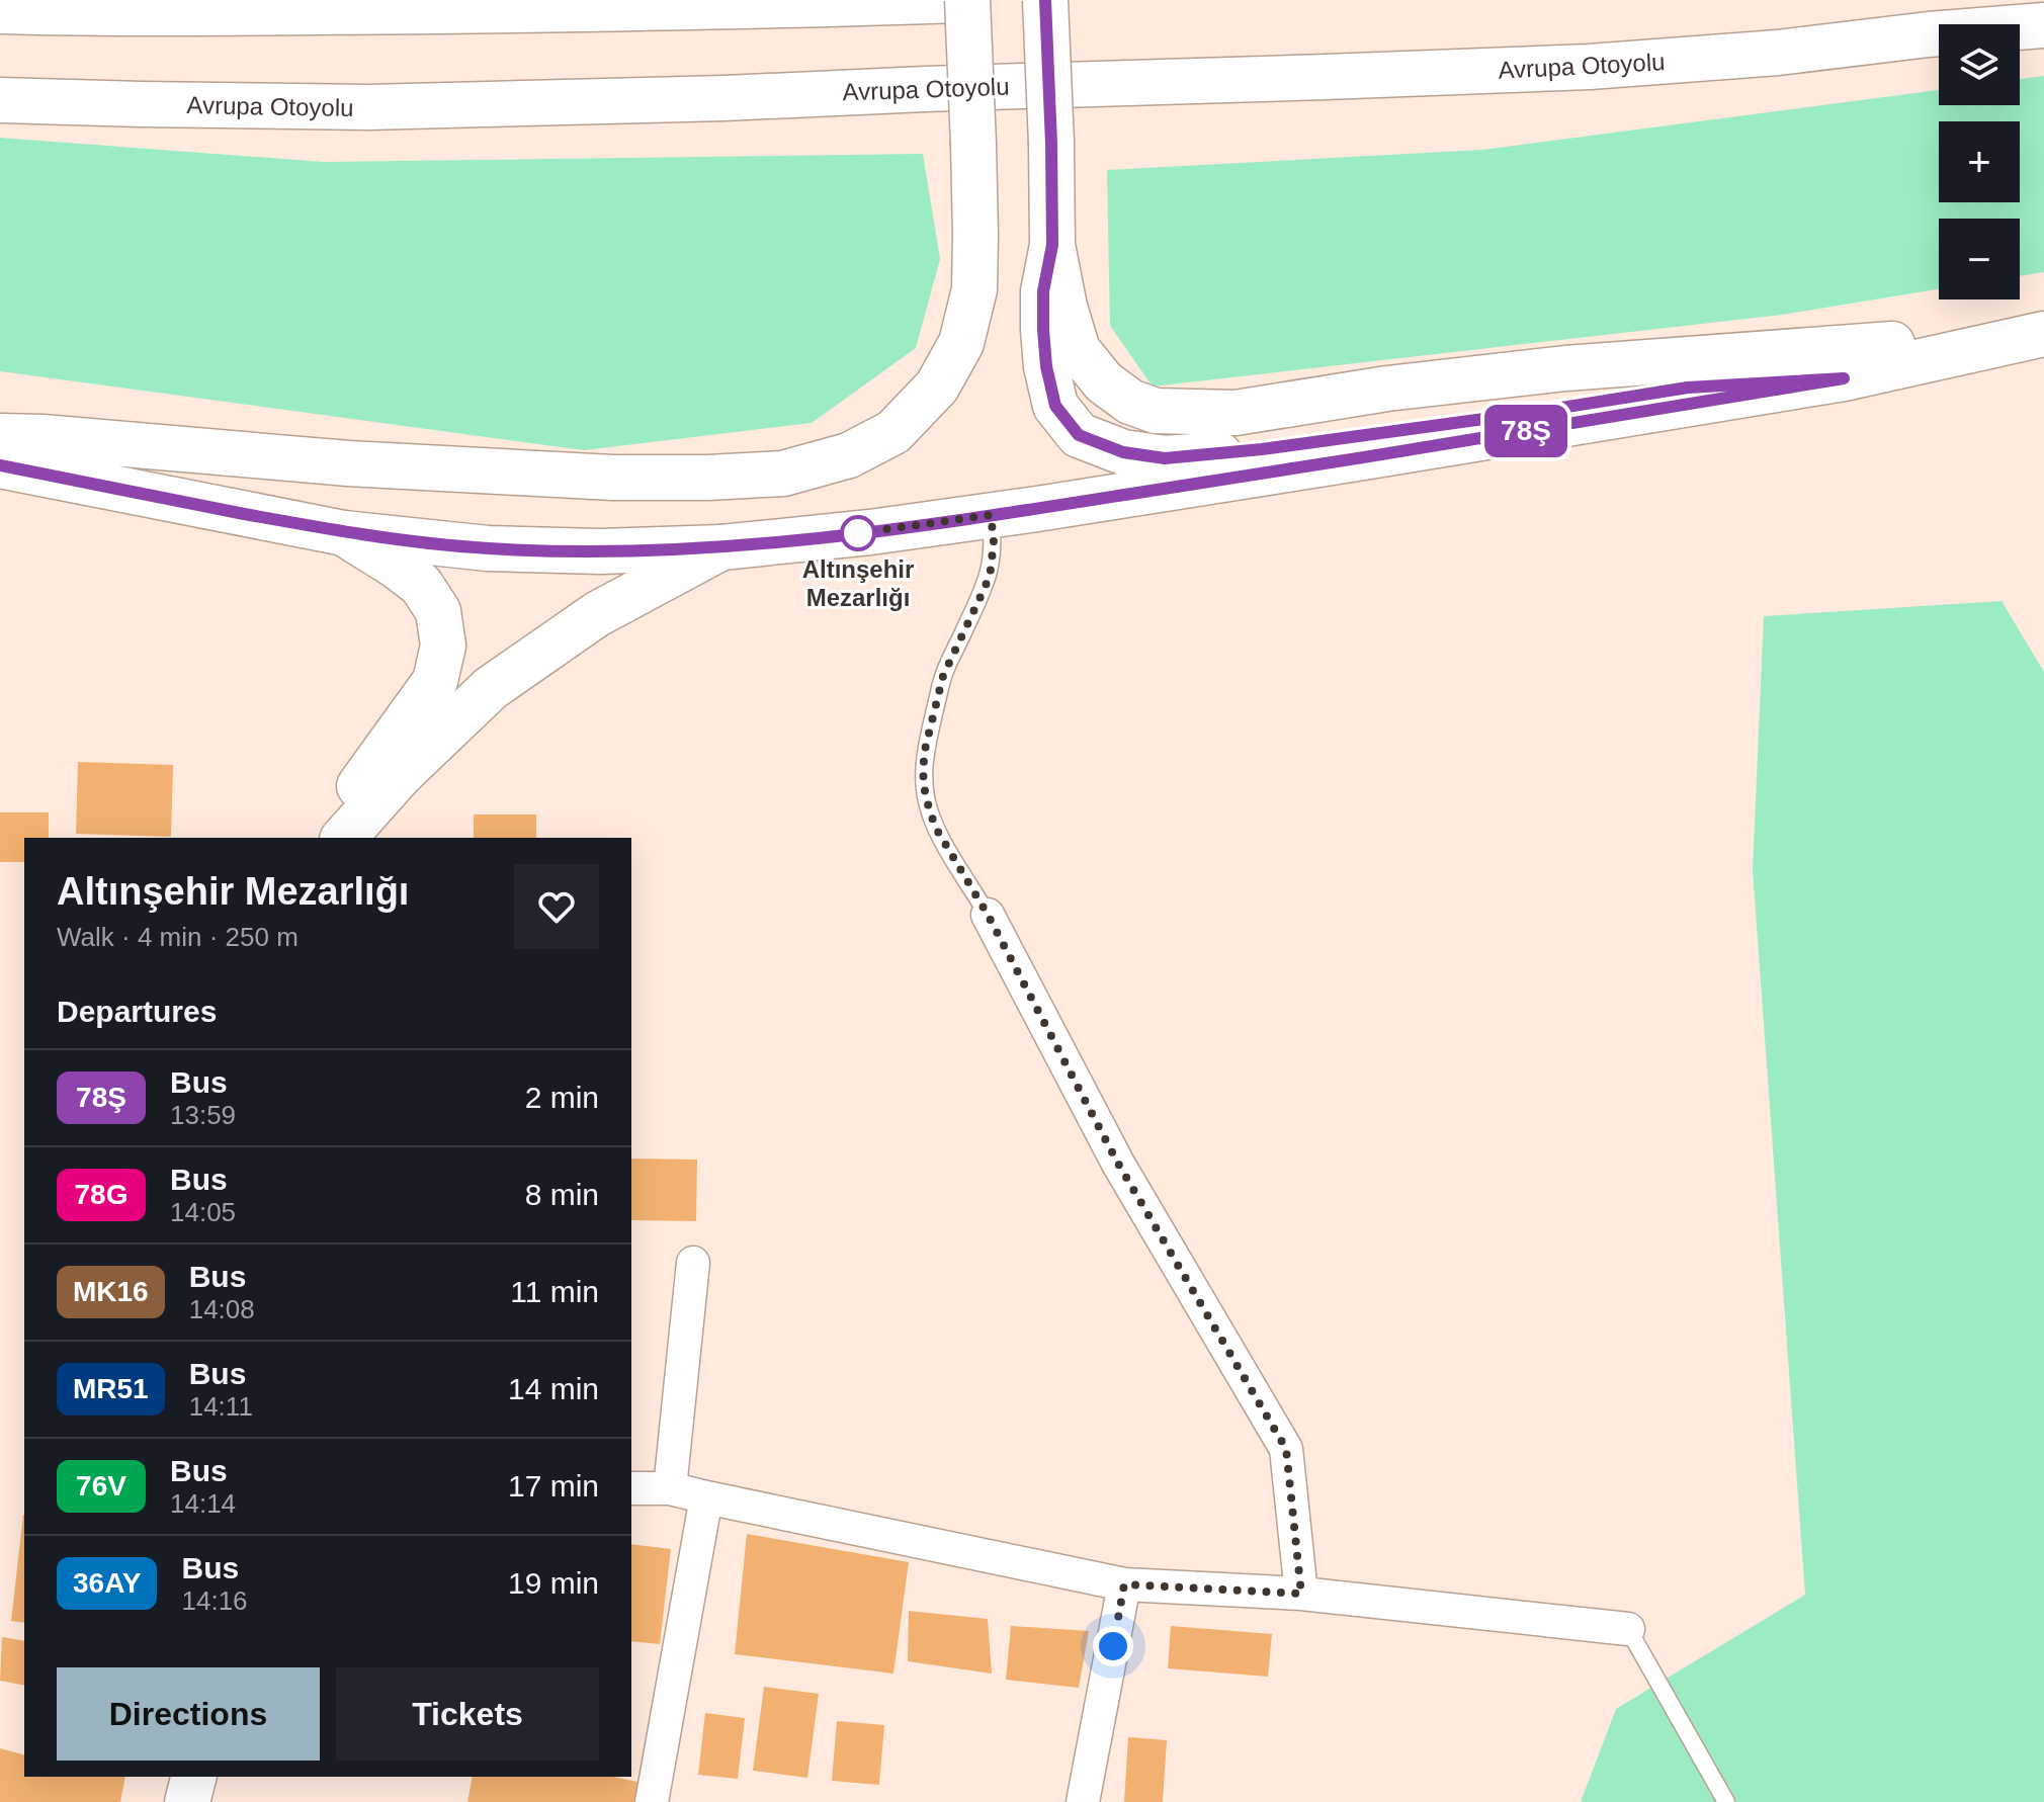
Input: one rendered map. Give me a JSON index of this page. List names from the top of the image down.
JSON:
{
  "streets": {
    "main road": ["Avrupa Otoyolu"]
  },
  "places": ["Altınşehir Mezarlığı"],
  "lines": ["bus line 78Ş"],
  "page": {
    "on_map": "78Ş",
    "map_buttons": ["+", "−"],
    "heading": [
      ["Altınşehir Mezarlığı", "Walk · 4 min · 250 m"],
      "Departures"
    ],
    "list": [
      {
        "mark": "78Ş",
        "name": "Bus",
        "note": "13:59",
        "value": "2 min"
      },
      {
        "mark": "78G",
        "name": "Bus",
        "note": "14:05",
        "value": "8 min"
      },
      {
        "mark": "MK16",
        "name": "Bus",
        "note": "14:08",
        "value": "11 min"
      },
      {
        "mark": "MR51",
        "name": "Bus",
        "note": "14:11",
        "value": "14 min"
      },
      {
        "mark": "76V",
        "name": "Bus",
        "note": "14:14",
        "value": "17 min"
      },
      {
        "mark": "36AY",
        "name": "Bus",
        "note": "14:16",
        "value": "19 min"
      }
    ],
    "buttons": ["Directions", "Tickets"]
  }
}
